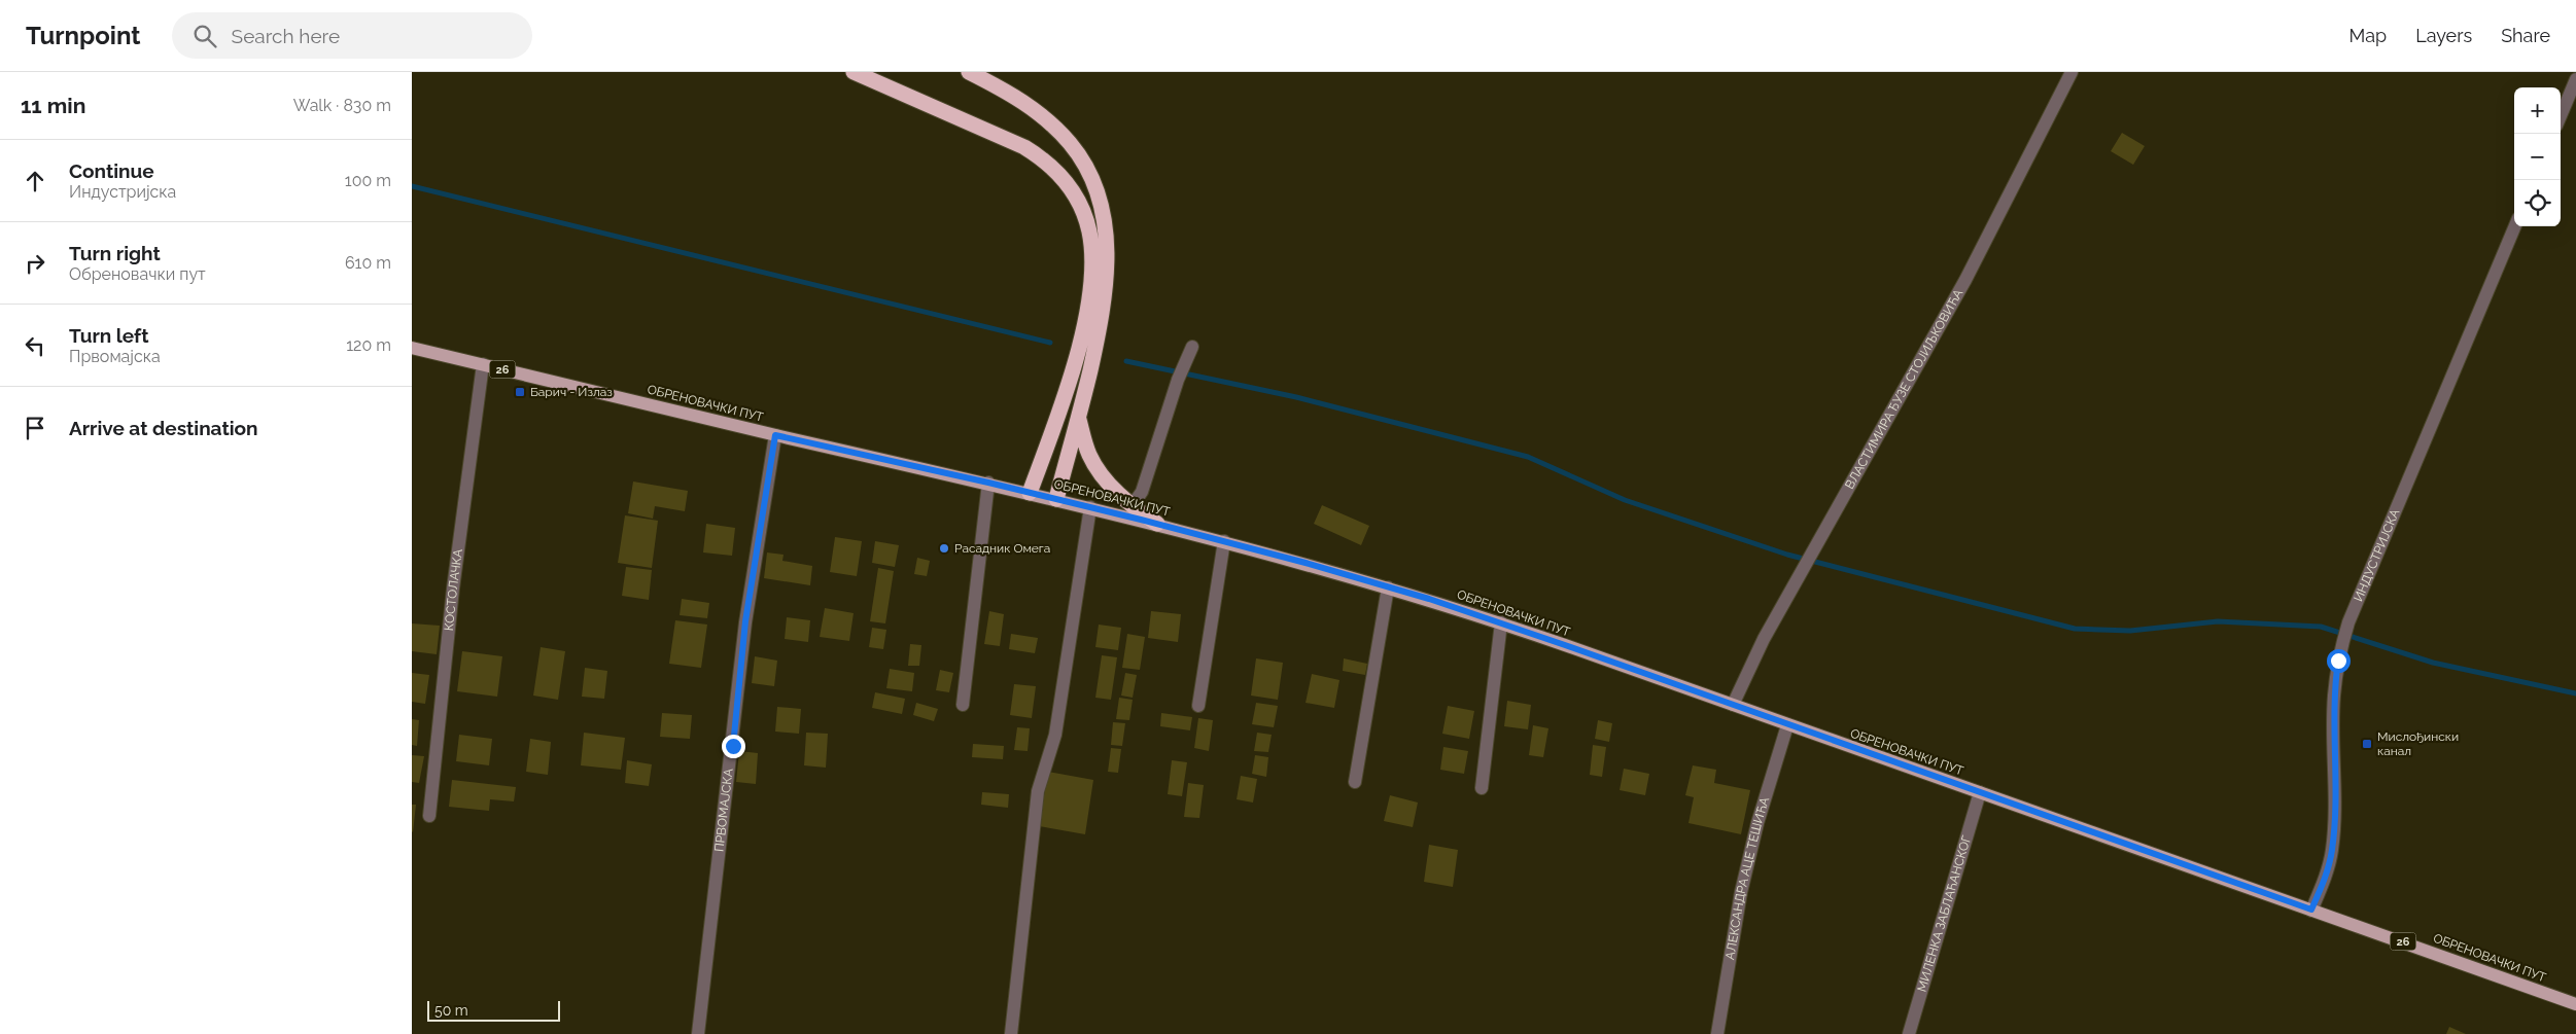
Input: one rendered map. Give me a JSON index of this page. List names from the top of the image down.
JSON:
{
  "streets": {
    "main road": ["26", "ОБРЕНОВАЧКИ ПУТ"],
    "street": [
      "ВЛАСТИМИРА ЂУЗЕ СТОЈИЉКОВИЋА",
      "ИНДУСТРИЈСКА",
      "КОСТОЛАЧКА",
      "ПРВОМАЈСКА",
      "АЛЕКСАНДРА АЦЕ ТЕШИЋА",
      "МИЛЕНКА ЗАБЛАЋАНСКОГ"
    ]
  },
  "crossings": [
    ["ВЛАСТИМИРА ЂУЗЕ СТОЈИЉКОВИЋА", "ОБРЕНОВАЧКИ ПУТ"],
    ["ОБРЕНОВАЧКИ ПУТ", "ИНДУСТРИЈСКА"],
    ["ОБРЕНОВАЧКИ ПУТ", "КОСТОЛАЧКА"],
    ["ОБРЕНОВАЧКИ ПУТ", "ПРВОМАЈСКА"],
    ["ОБРЕНОВАЧКИ ПУТ", "АЛЕКСАНДРА АЦЕ ТЕШИЋА"],
    ["ОБРЕНОВАЧКИ ПУТ", "МИЛЕНКА ЗАБЛАЋАНСКОГ"]
  ],
  "places": {
    "transit": ["Барич - Излаз", "Мислођински канал"],
    "other": ["Расадник Омега"]
  },
  "scale_bar": "50 m",
  "page": {
    "header": "Turnpoint",
    "search": "Search here",
    "nav": ["Map", "Layers", "Share"],
    "heading": ["11 min", "Walk · 830 m"],
    "map_buttons": ["+", "−"],
    "list": [
      ["Continue", "Индустријска", "100 m"],
      ["Turn right", "Обреновачки пут", "610 m"],
      ["Turn left", "Првомајска", "120 m"],
      "Arrive at destination"
    ],
    "scale": "50 m"
  }
}
